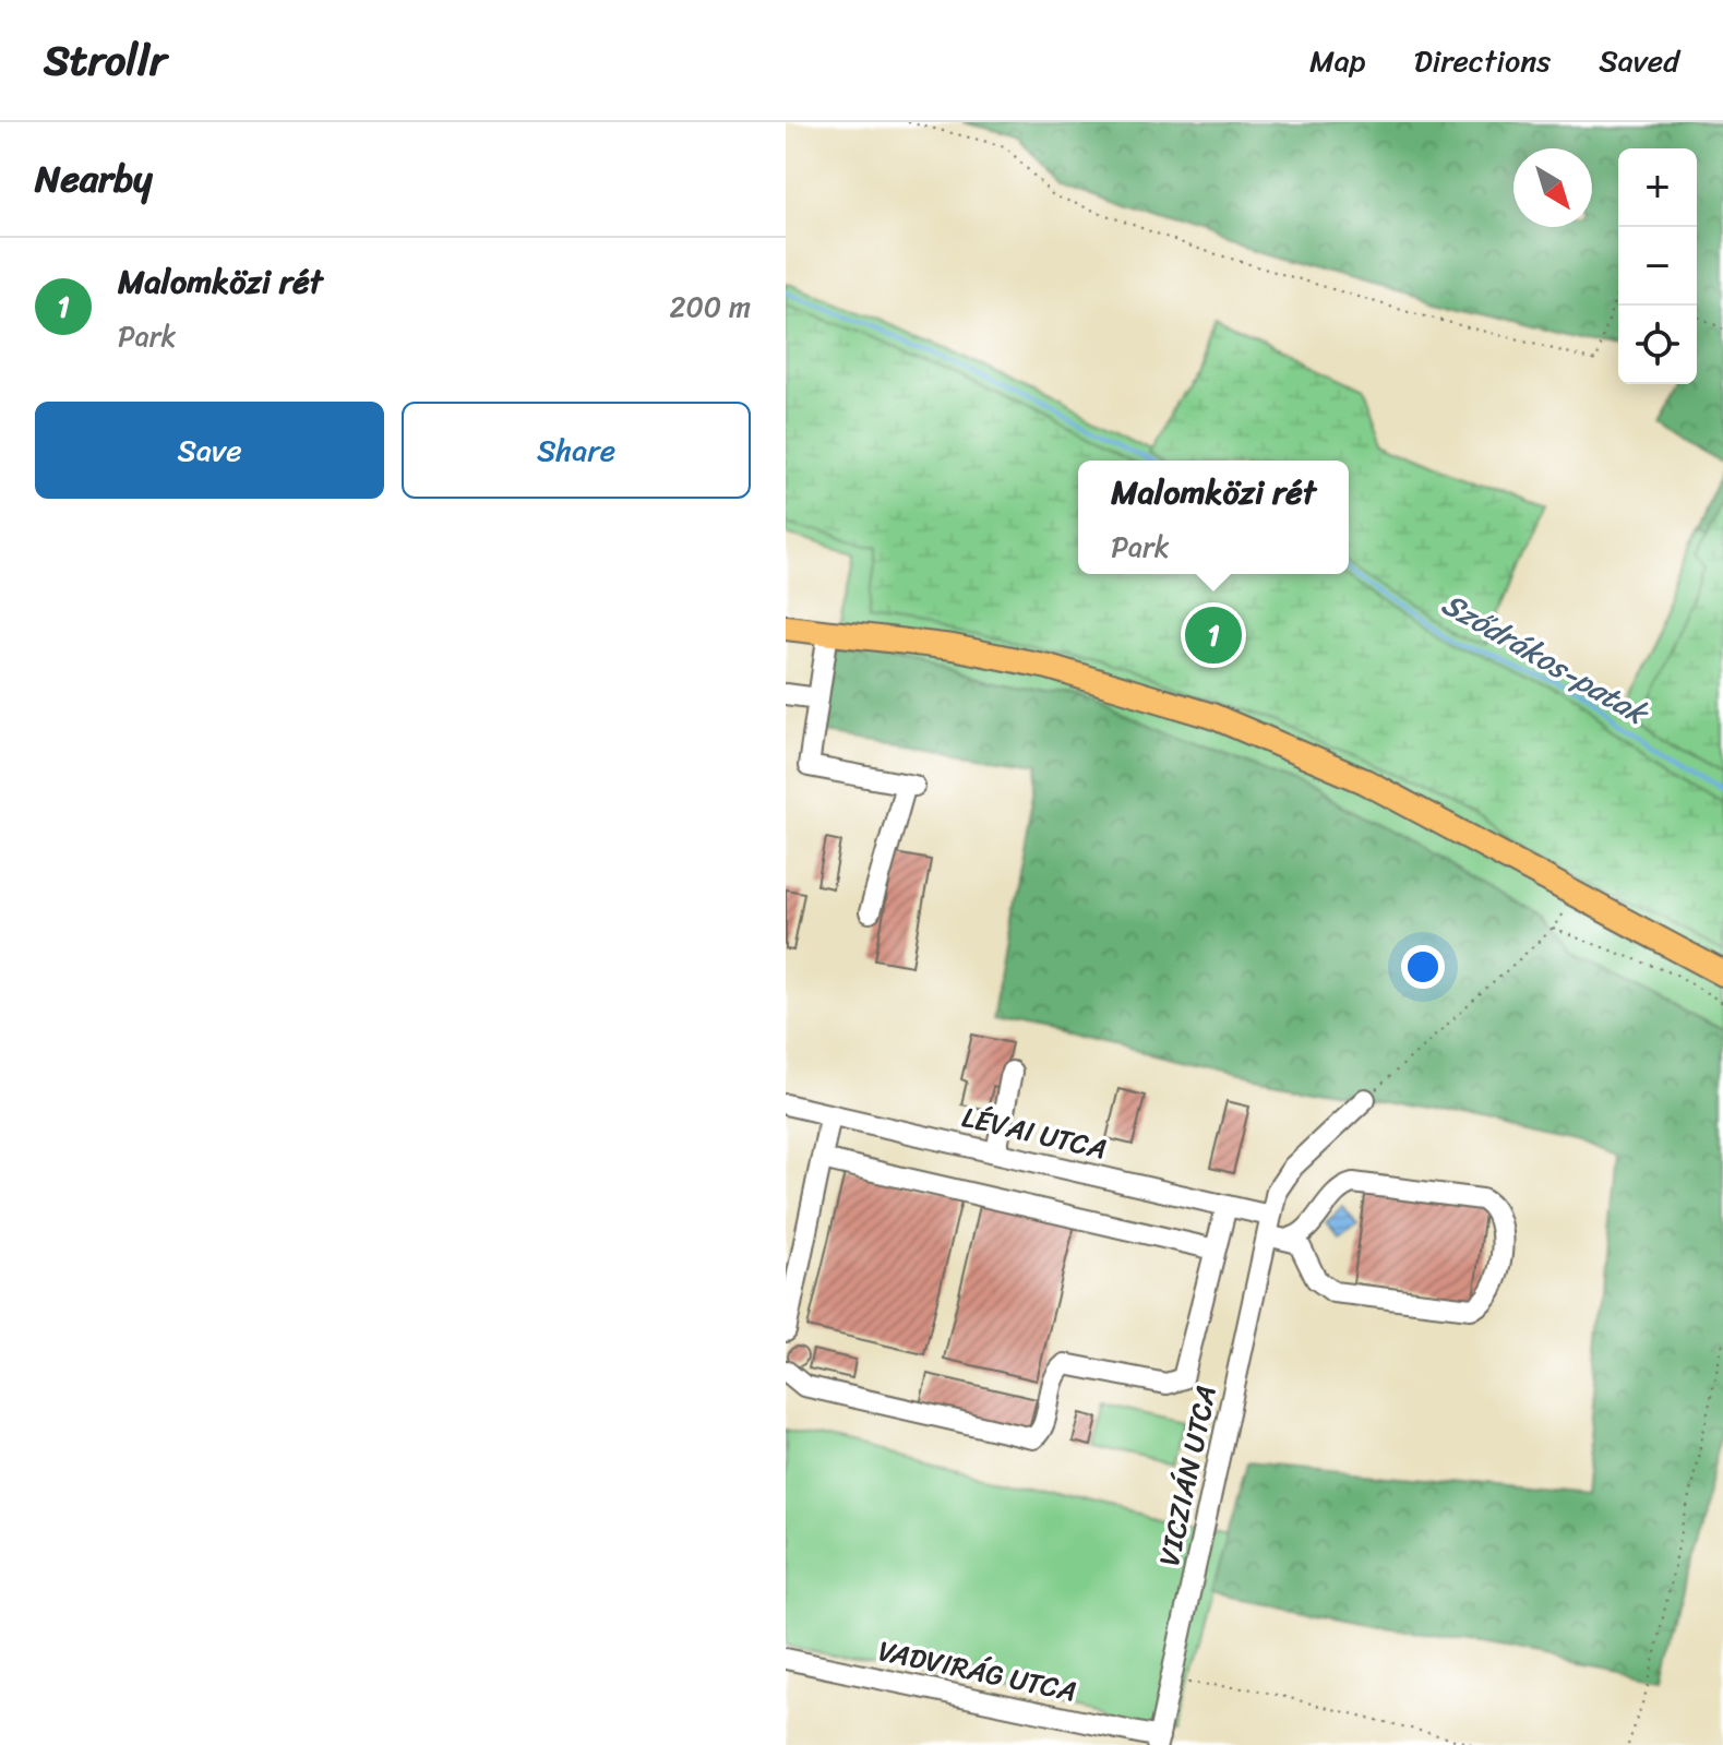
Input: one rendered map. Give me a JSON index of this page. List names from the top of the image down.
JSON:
{
  "streets": {
    "street": ["LÉVAI UTCA", "VICZIÁN UTCA", "VADVIRÁG UTCA"]
  },
  "crossings": [
    ["LÉVAI UTCA", "VICZIÁN UTCA"],
    ["VICZIÁN UTCA", "VADVIRÁG UTCA"]
  ],
  "water": ["Sződrákos-patak"],
  "north": "bottom right",
  "page": {
    "header": "Strollr",
    "nav": ["Map", "Directions", "Saved"],
    "heading": "Nearby",
    "map_buttons": ["+", "−"],
    "list": [
      {
        "mark": "1",
        "name": "Malomközi rét",
        "note": "Park",
        "value": "200 m"
      }
    ],
    "buttons": ["Save", "Share"],
    "popup": ["Malomközi rét", "Park"],
    "pins": "1"
  }
}
